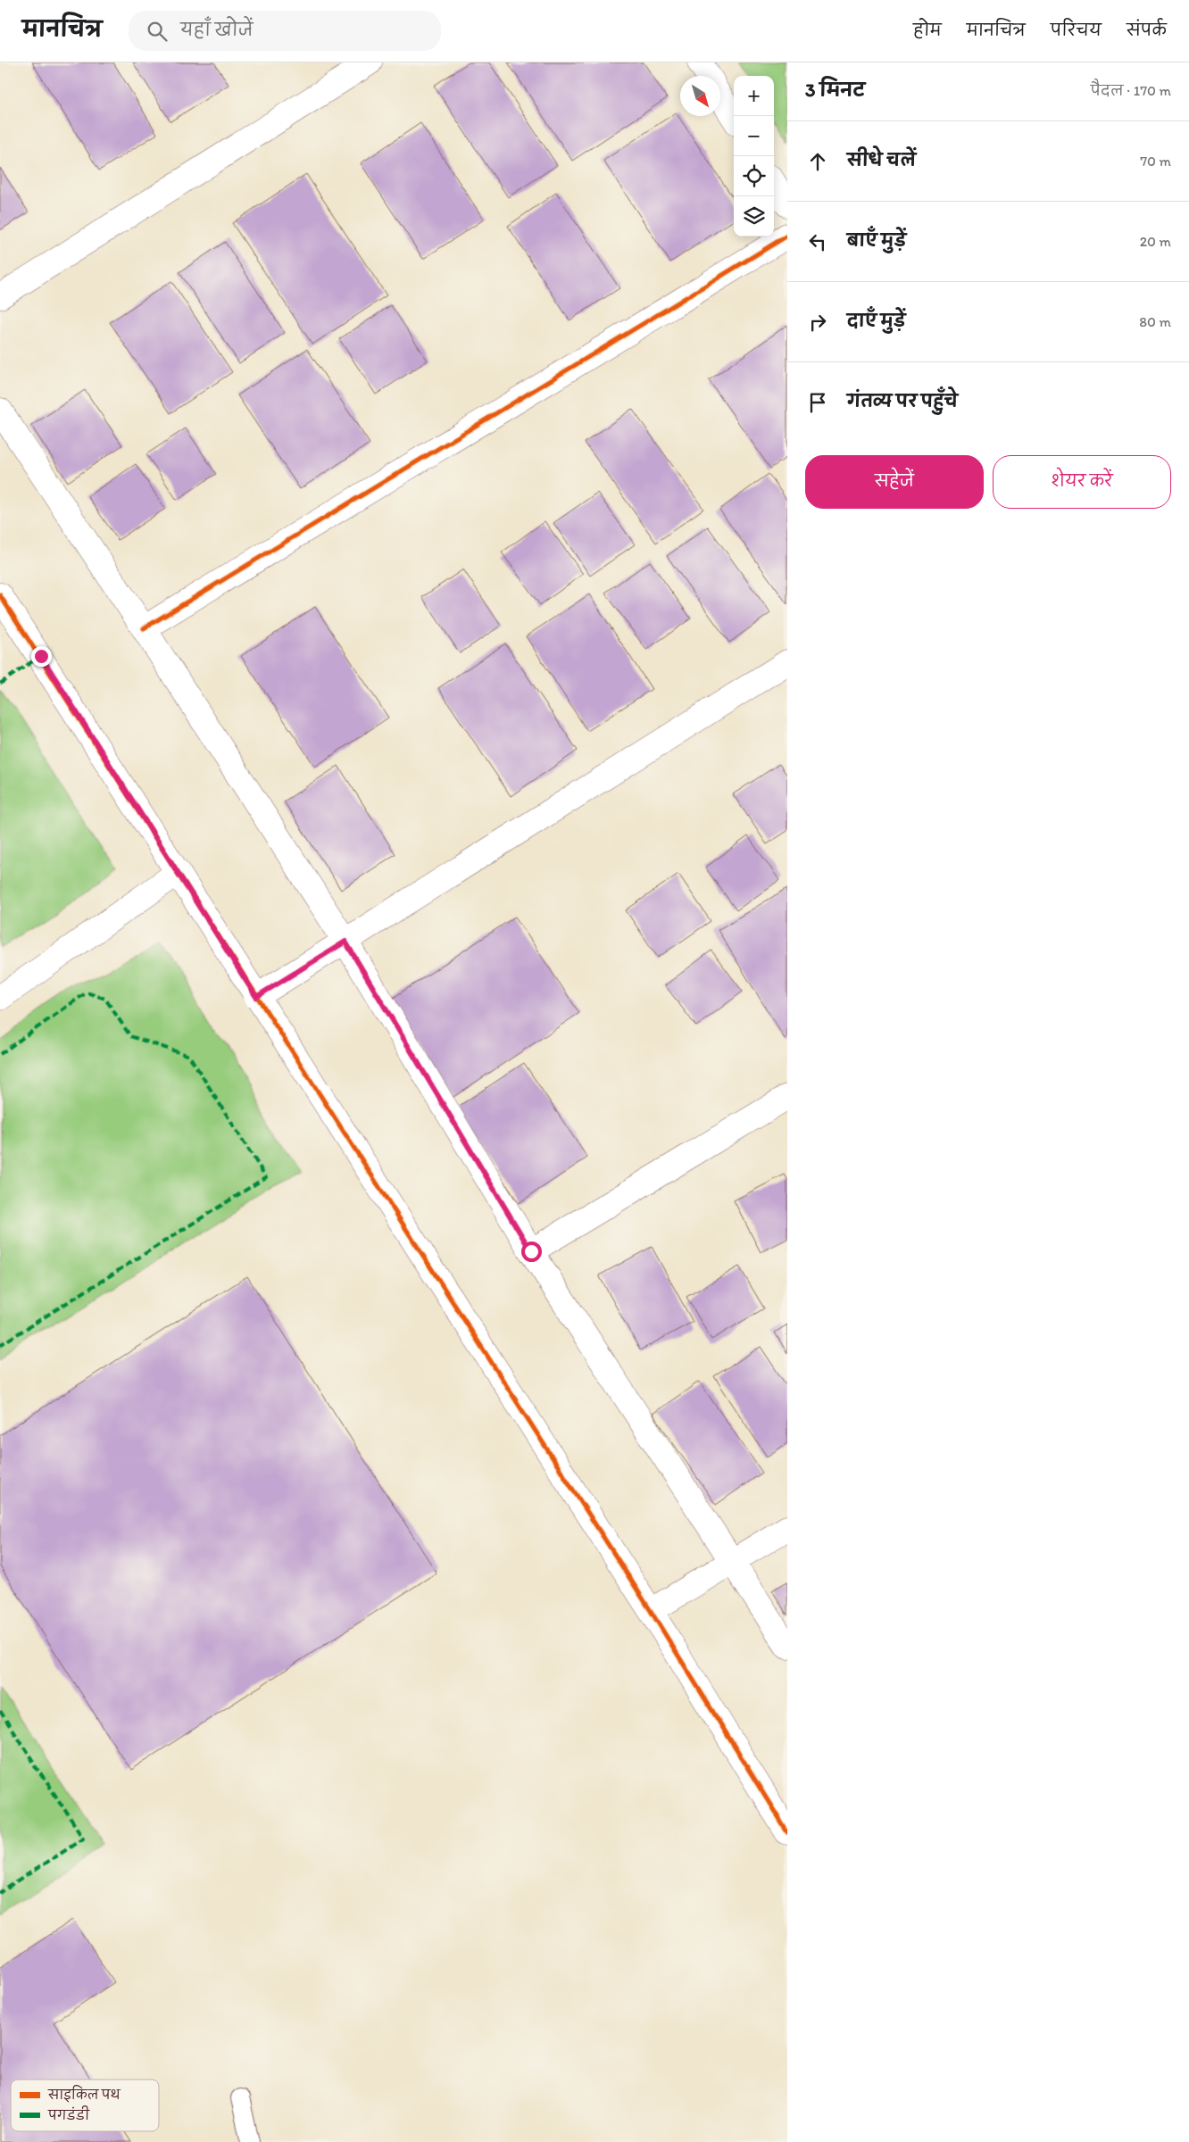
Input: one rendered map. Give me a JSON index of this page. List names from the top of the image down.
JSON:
{
  "legend": ["साइकिल पथ", "पगडंडी"],
  "north": "bottom right",
  "page": {
    "header": "मानचित्र",
    "search": "यहाँ खोजें",
    "nav": [
      "होम",
      "मानचित्र",
      "परिचय",
      "संपर्क"
    ],
    "heading": ["3 मिनट", "पैदल · 170 m"],
    "map_buttons": ["+", "−"],
    "list": [
      ["सीधे चलें", "70 m"],
      ["बाएँ मुड़ें", "20 m"],
      ["दाएँ मुड़ें", "80 m"],
      "गंतव्य पर पहुँचे"
    ],
    "buttons": ["सहेजें", "शेयर करें"]
  }
}
